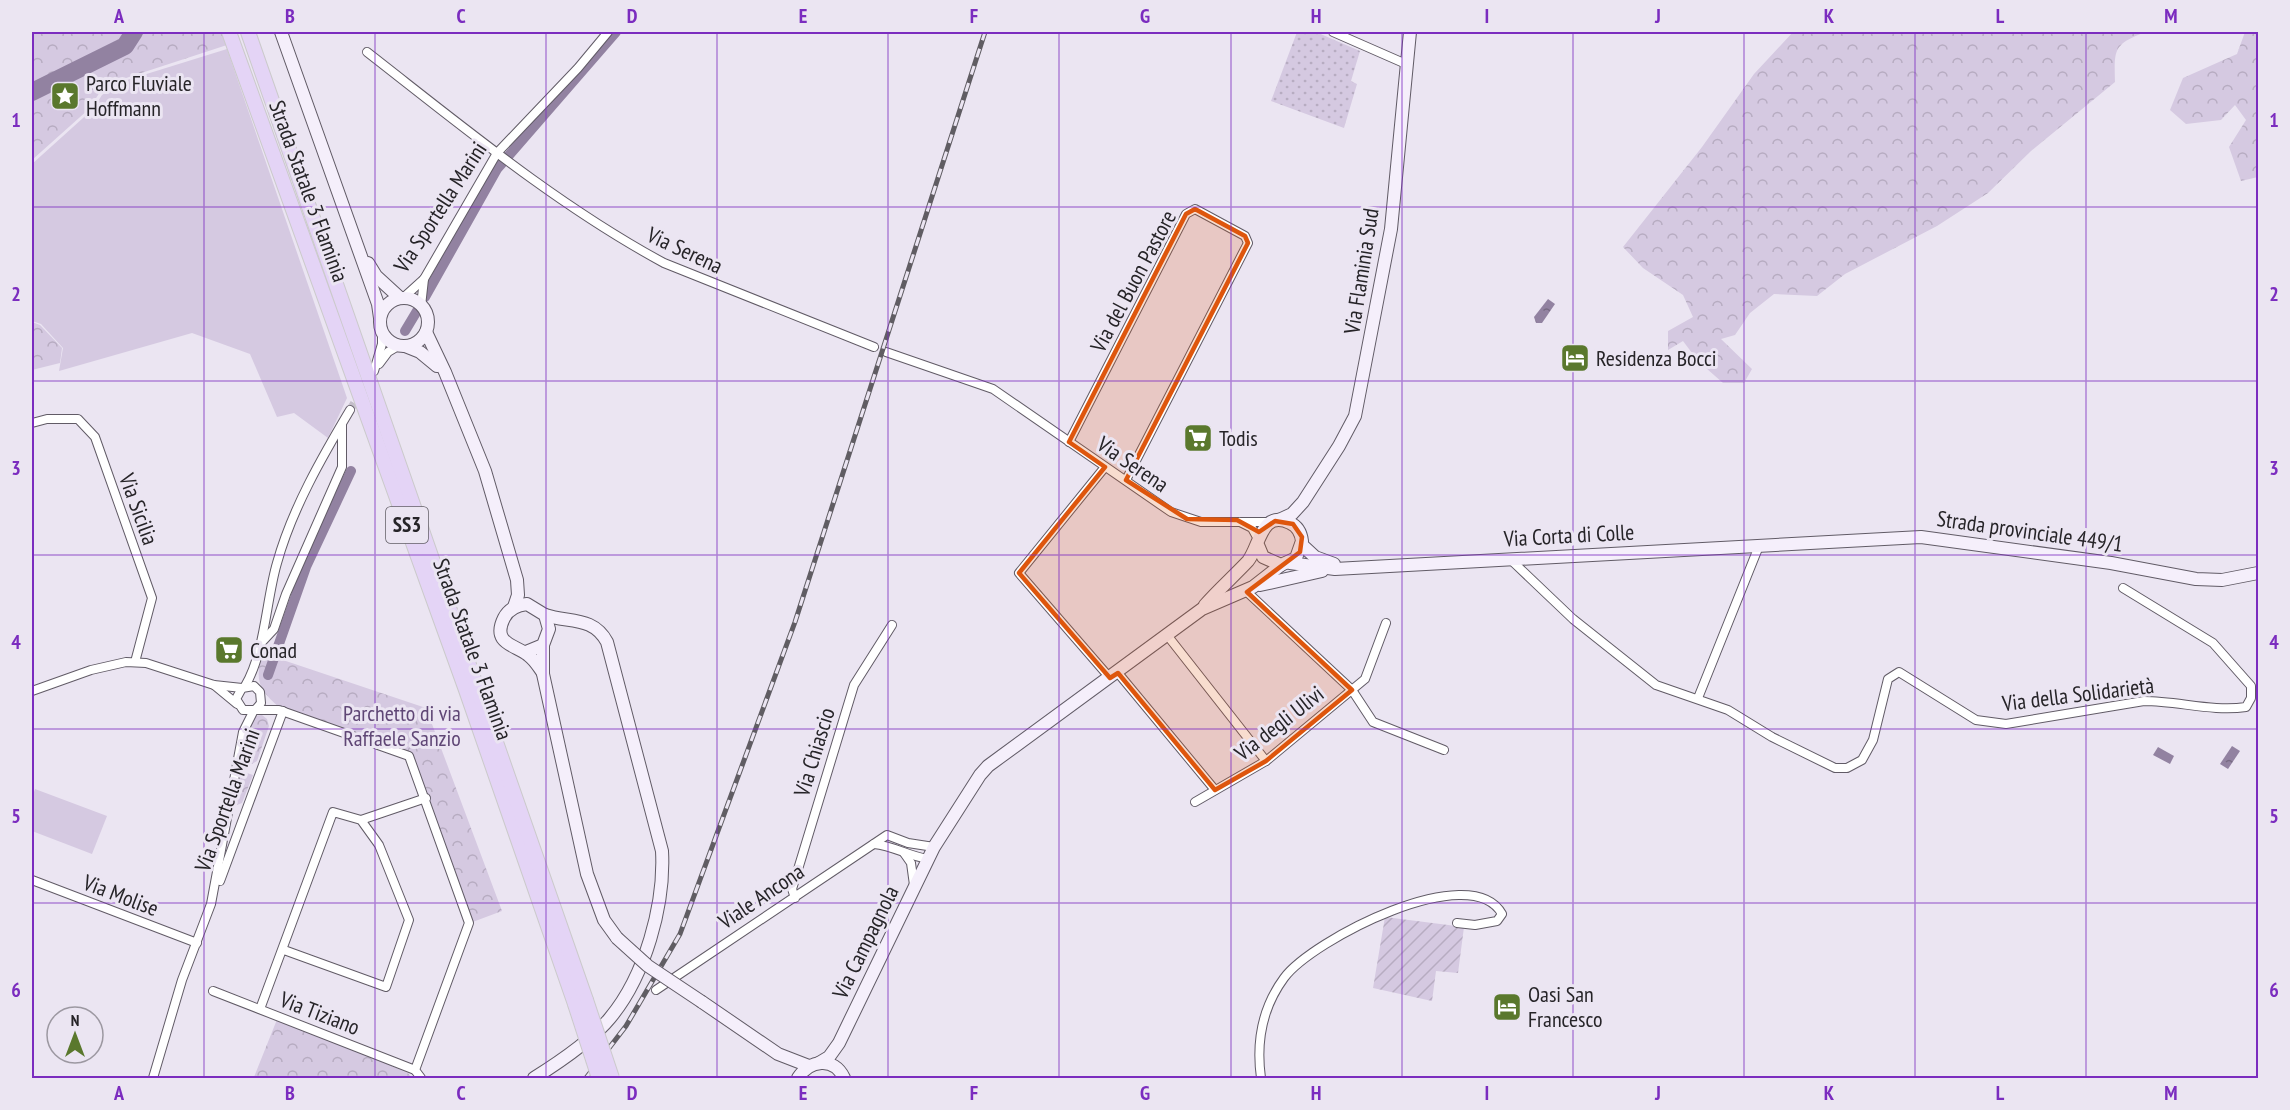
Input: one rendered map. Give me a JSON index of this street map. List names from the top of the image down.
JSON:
{
  "streets": {
    "highway": ["Strada Statale 3 Flaminia", "SS3"],
    "main road": [
      "Via Sportella Marini",
      "Via Flaminia Sud",
      "Strada provinciale 449/1",
      "Via Corta di Colle",
      "Via Campagnola"
    ],
    "street": [
      "Via Serena",
      "Via del Buon Pastore",
      "Via Sicilia",
      "Via della Solidarietà",
      "Via degli Ulivi",
      "Via Chiascio",
      "Via Molise",
      "Viale Ancona",
      "Via Tiziano"
    ]
  },
  "crossings": [
    ["Via Sportella Marini", "Via Serena"],
    ["Via Sportella Marini", "Via Molise"],
    ["Via Serena", "Via Flaminia Sud"],
    ["Via Serena", "Via del Buon Pastore"],
    ["Via Serena", "Via Corta di Colle"],
    ["Via Flaminia Sud", "Via Corta di Colle"],
    ["Strada provinciale 449/1", "Via Corta di Colle"],
    ["Via Corta di Colle", "Via della Solidarietà"],
    ["Via Chiascio", "Viale Ancona"],
    ["Viale Ancona", "Via Campagnola"]
  ],
  "parks": ["Parchetto di via Raffaele Sanzio"],
  "places": {
    "place": ["Parco Fluviale Hoffmann"],
    "hotel": ["Residenza Bocci", "Oasi San Francesco"],
    "supermarket": ["Todis", "Conad"]
  },
  "north": "top",
  "grid": {
    "columns": [
      "A",
      "B",
      "C",
      "D",
      "E",
      "F",
      "G",
      "H",
      "I",
      "J",
      "K",
      "L",
      "M"
    ],
    "rows": [
      "1",
      "2",
      "3",
      "4",
      "5",
      "6"
    ]
  }
}
